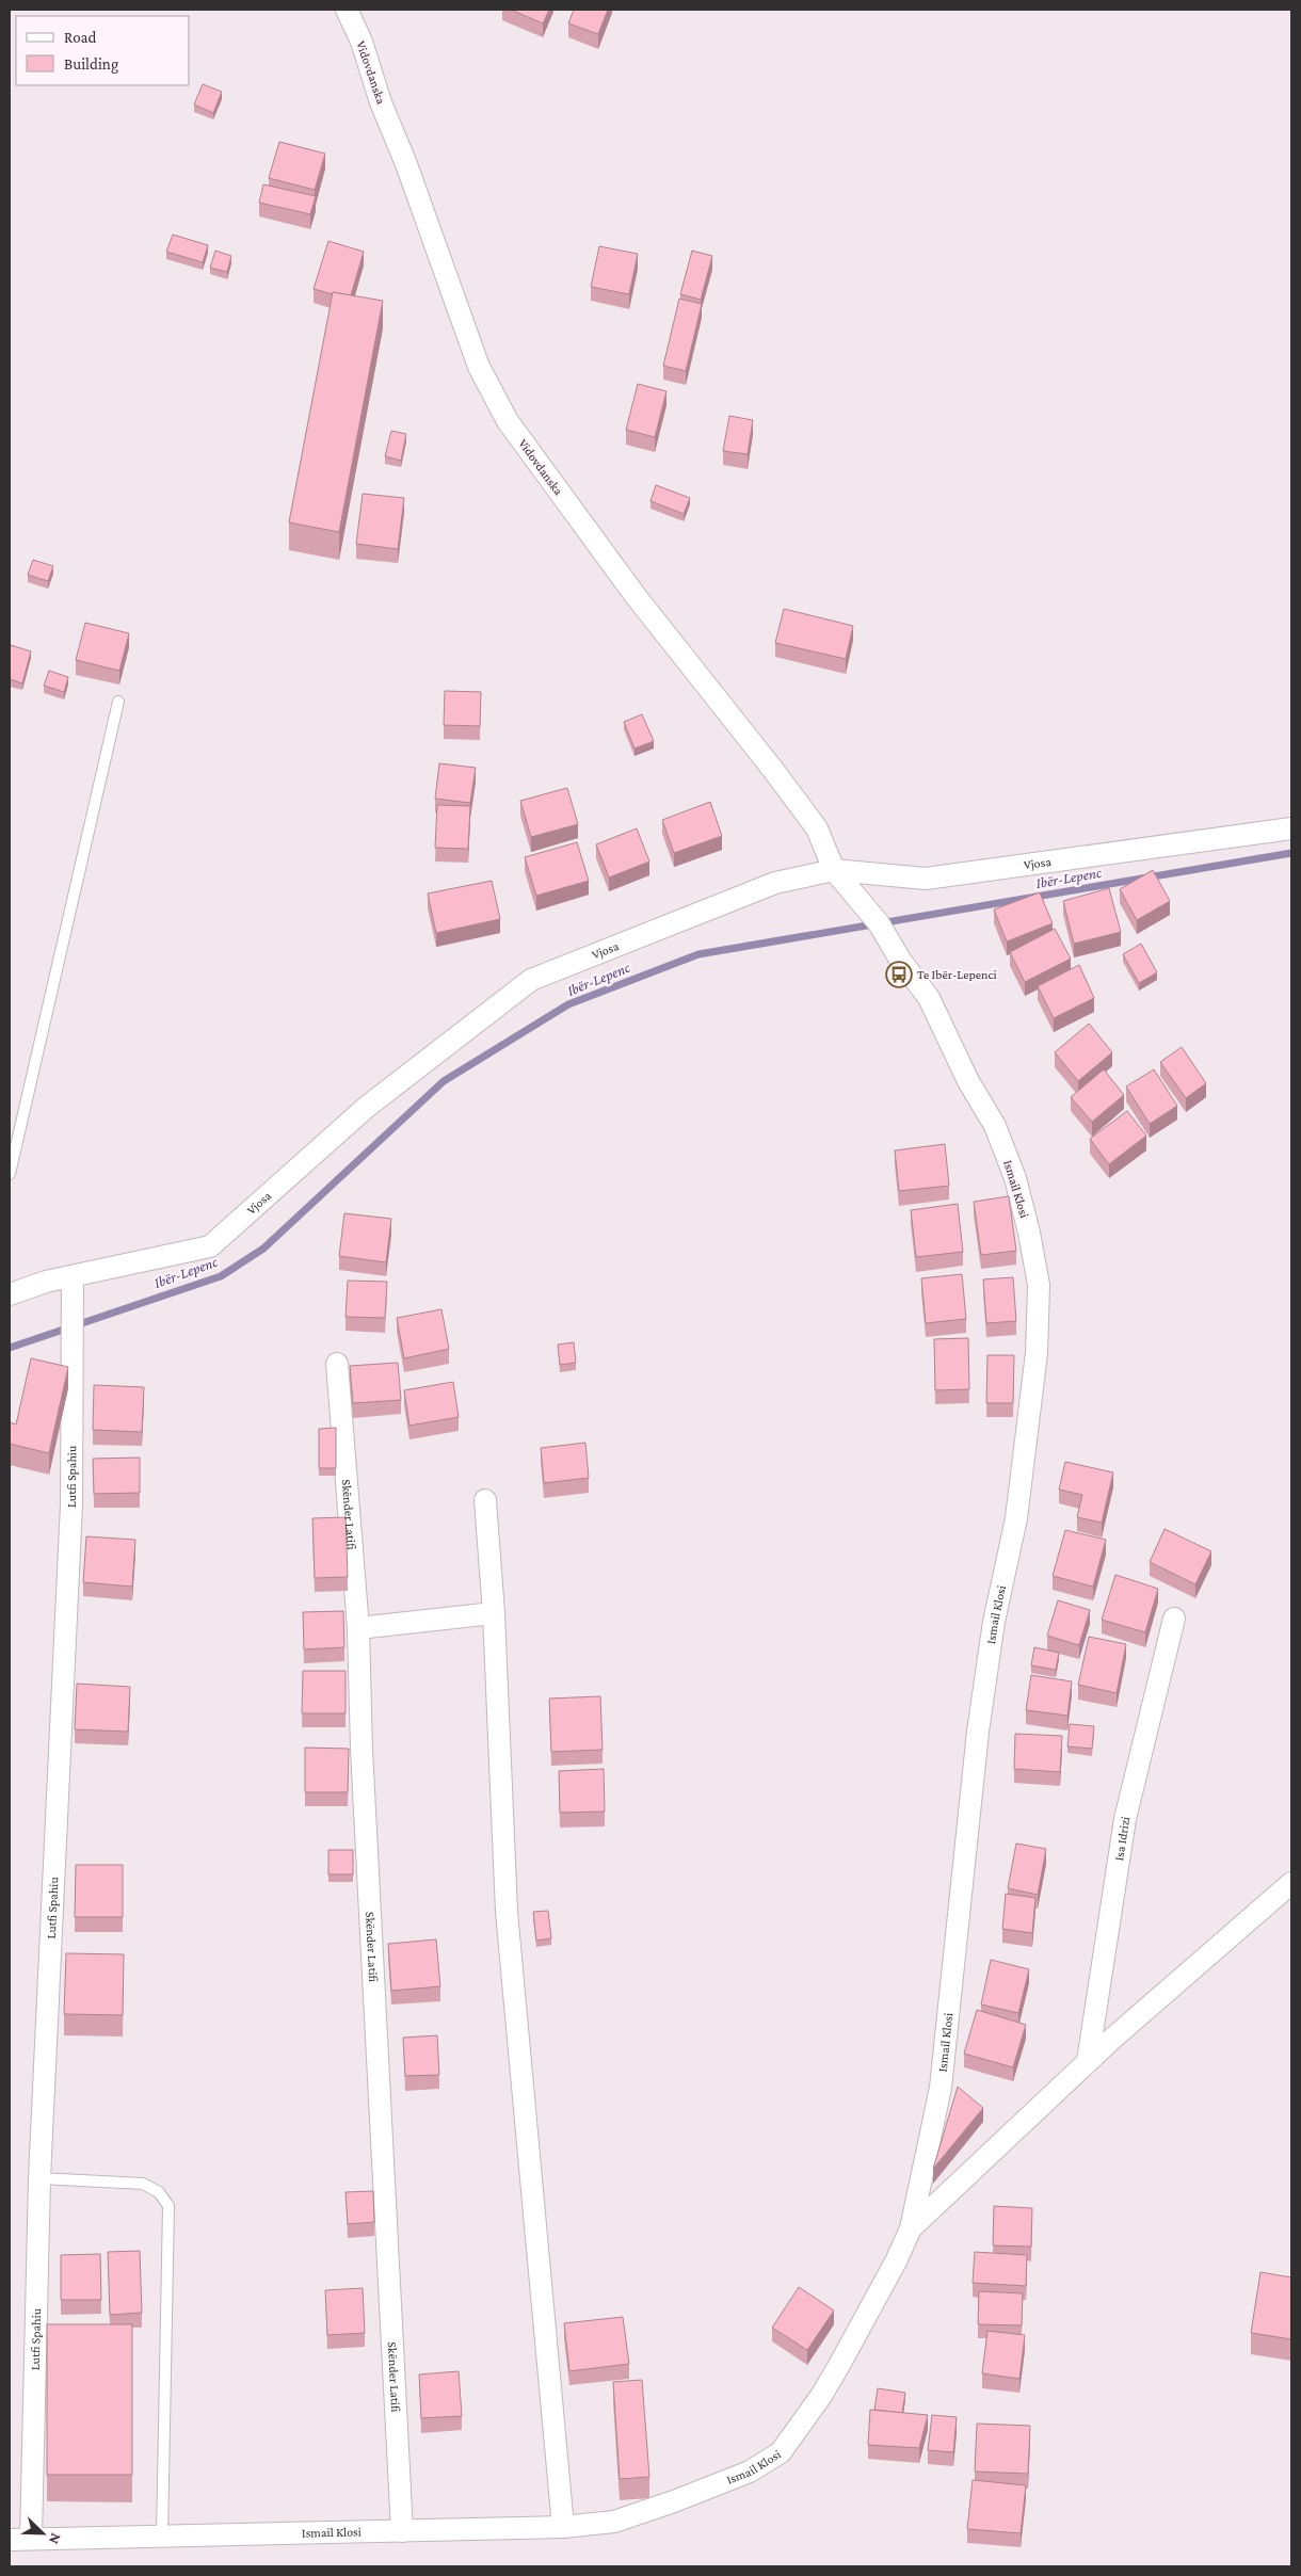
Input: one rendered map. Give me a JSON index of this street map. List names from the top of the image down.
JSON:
{
  "streets": {
    "street": [
      "Vidovdanska",
      "Vjosa",
      "Ismail Klosi",
      "Lutfi Spahiu",
      "Skënder Latifi",
      "Isa Idrizi"
    ]
  },
  "crossings": [
    ["Vidovdanska", "Vjosa"],
    ["Vidovdanska", "Ismail Klosi"],
    ["Vjosa", "Ismail Klosi"],
    ["Vjosa", "Lutfi Spahiu"],
    ["Ismail Klosi", "Lutfi Spahiu"],
    ["Ismail Klosi", "Skënder Latifi"]
  ],
  "water": ["Ibër-Lepenc"],
  "places": {
    "bus stop": ["Te Ibër-Lepenci"]
  },
  "legend": ["Road", "Building"],
  "north": "bottom right"
}
